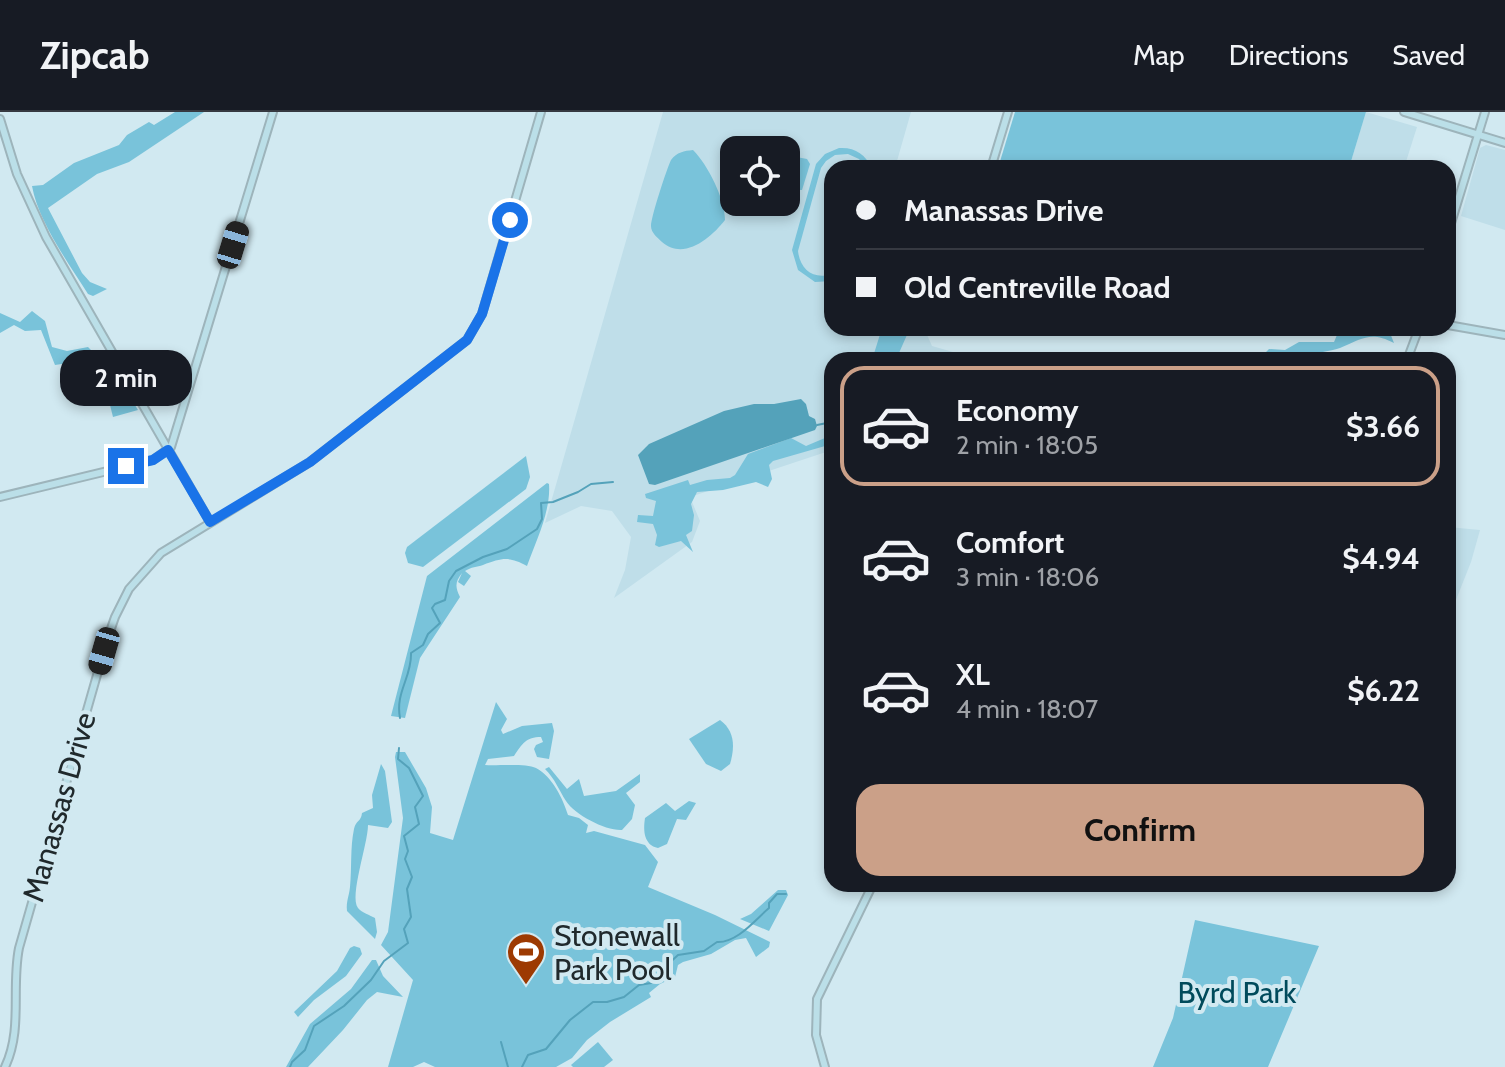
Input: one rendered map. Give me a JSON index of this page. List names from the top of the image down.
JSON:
{
  "streets": {
    "main road": ["Manassas Drive"]
  },
  "parks": ["Byrd Park"],
  "places": {
    "sports": ["Stonewall Park Pool"]
  },
  "page": {
    "header": "Zipcab",
    "nav": ["Map", "Directions", "Saved"],
    "banner": ["Manassas Drive", "Old Centreville Road"],
    "bubble": "2 min",
    "list": [
      {
        "name": "Economy",
        "note": "2 min · 18:05",
        "value": "$3.66"
      },
      {
        "name": "Comfort",
        "note": "3 min · 18:06",
        "value": "$4.94"
      },
      {
        "name": "XL",
        "note": "4 min · 18:07",
        "value": "$6.22"
      }
    ],
    "buttons": "Confirm"
  }
}
